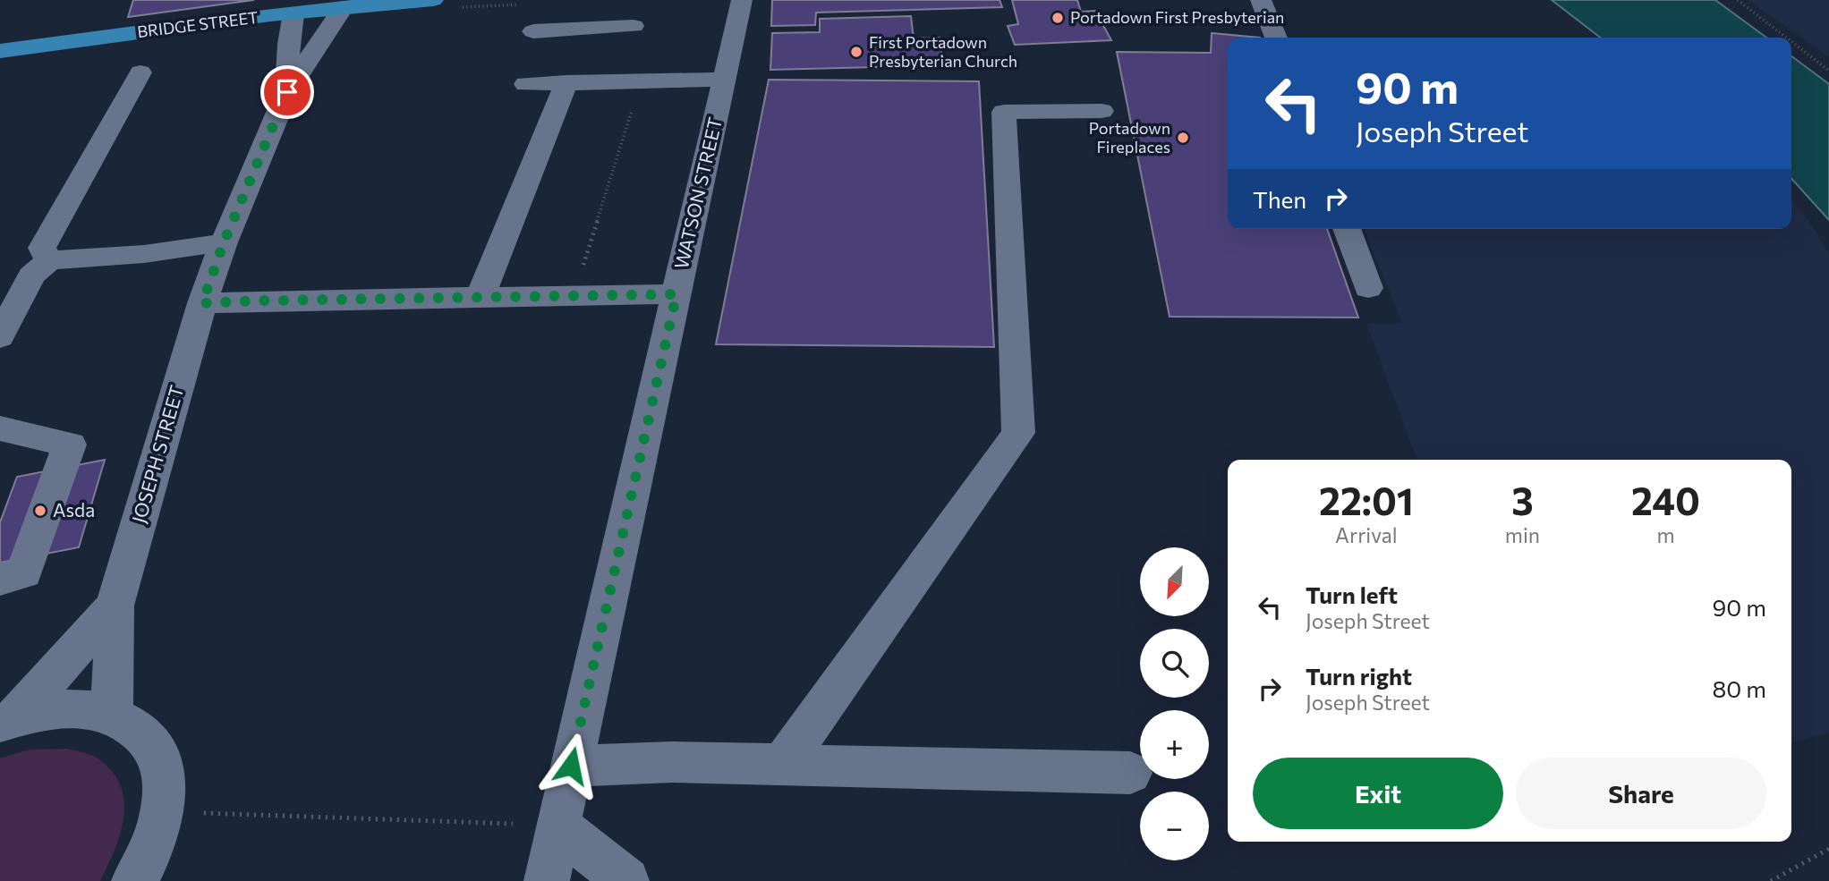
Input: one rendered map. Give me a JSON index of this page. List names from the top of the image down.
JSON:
{
  "streets": {
    "main road": ["BRIDGE STREET"],
    "street": ["WATSON STREET", "JOSEPH STREET"]
  },
  "crossings": [
    ["BRIDGE STREET", "JOSEPH STREET"]
  ],
  "places": [
    "Portadown First Presbyterian",
    "First Portadown Presbyterian Church",
    "Portadown Fireplaces",
    "Asda"
  ],
  "north": "bottom left",
  "page": {
    "turn": ["90 m", "Joseph Street"],
    "then": "Then",
    "eta": [
      "22:01",
      "Arrival",
      "3",
      "min",
      "240",
      "m"
    ],
    "map_buttons": ["+", "−"],
    "list": [
      {
        "name": "Turn left",
        "note": "Joseph Street",
        "value": "90 m"
      },
      {
        "name": "Turn right",
        "note": "Joseph Street",
        "value": "80 m"
      }
    ],
    "buttons": ["Exit", "Share"]
  }
}
